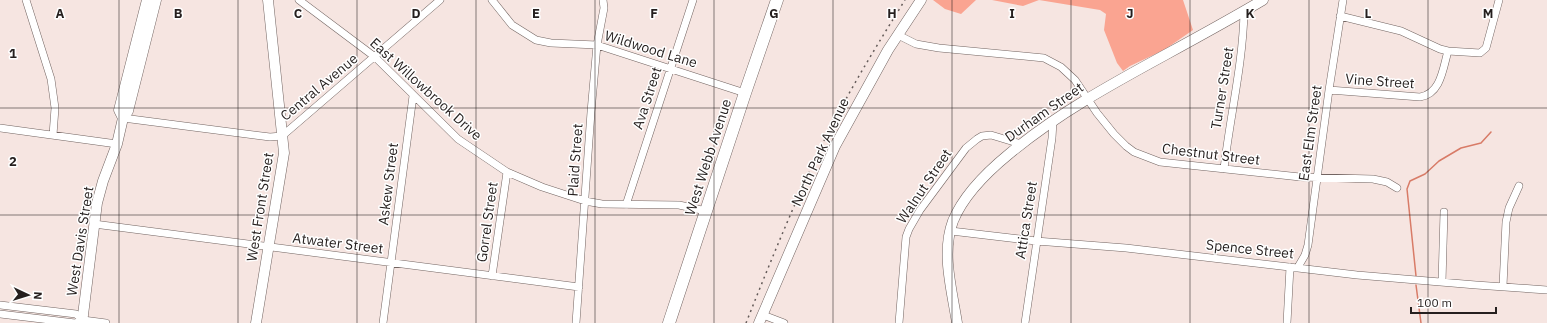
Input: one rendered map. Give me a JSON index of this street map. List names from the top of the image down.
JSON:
{
  "streets": {
    "highway": ["West Webb Avenue"],
    "street": [
      "Wildwood Lane",
      "Vine Street",
      "Central Avenue",
      "Turner Street",
      "East Willowbrook Drive",
      "Ava Street",
      "Durham Street",
      "East Elm Street",
      "North Park Avenue",
      "Chestnut Street",
      "Plaid Street",
      "Askew Street",
      "Walnut Street",
      "West Front Street",
      "Attica Street",
      "Gorrel Street",
      "West Davis Street",
      "Atwater Street",
      "Spence Street"
    ]
  },
  "crossings": [
    ["Wildwood Lane", "Ava Street"],
    ["Wildwood Lane", "West Webb Avenue"],
    ["Wildwood Lane", "Plaid Street"],
    ["Vine Street", "East Elm Street"],
    ["Central Avenue", "East Willowbrook Drive"],
    ["Central Avenue", "West Front Street"],
    ["Central Avenue", "West Davis Street"],
    ["Turner Street", "Durham Street"],
    ["Turner Street", "Chestnut Street"],
    ["East Willowbrook Drive", "Ava Street"],
    ["East Willowbrook Drive", "West Webb Avenue"],
    ["East Willowbrook Drive", "Plaid Street"],
    ["East Willowbrook Drive", "Askew Street"],
    ["East Willowbrook Drive", "Gorrel Street"],
    ["Durham Street", "Chestnut Street"],
    ["Durham Street", "Walnut Street"],
    ["Durham Street", "Attica Street"],
    ["Durham Street", "Spence Street"],
    ["East Elm Street", "Chestnut Street"],
    ["East Elm Street", "Spence Street"],
    ["North Park Avenue", "Chestnut Street"],
    ["Plaid Street", "Atwater Street"],
    ["Askew Street", "Atwater Street"],
    ["West Front Street", "Atwater Street"],
    ["Attica Street", "Spence Street"],
    ["Gorrel Street", "Atwater Street"],
    ["West Davis Street", "Atwater Street"]
  ],
  "scale_bar": "100 m",
  "north": "right",
  "grid": {
    "columns": [
      "A",
      "B",
      "C",
      "D",
      "E",
      "F",
      "G",
      "H",
      "I",
      "J",
      "K",
      "L",
      "M"
    ],
    "rows": ["1", "2"]
  }
}
